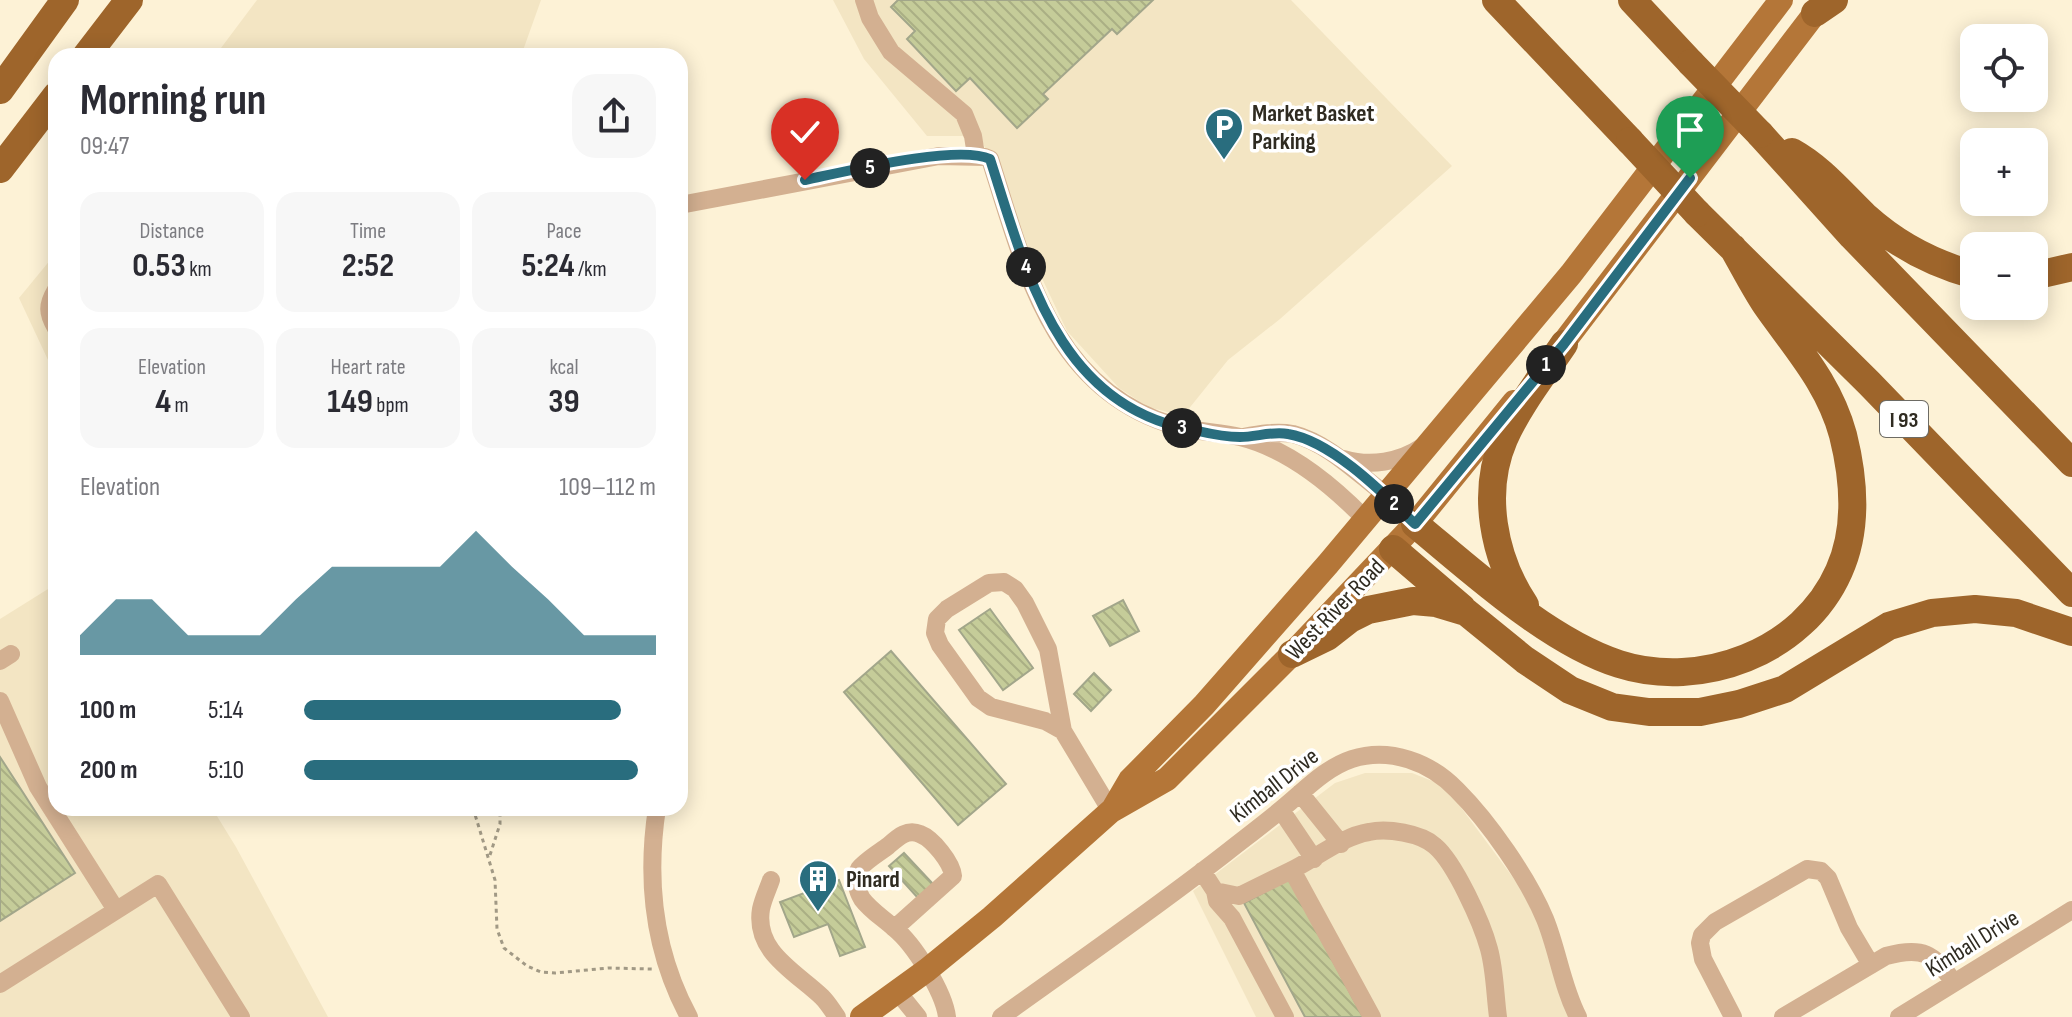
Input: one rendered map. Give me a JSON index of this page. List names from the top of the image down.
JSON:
{
  "streets": {
    "highway": ["I 93"],
    "main road": ["West River Road"],
    "street": ["Kimball Drive"]
  },
  "places": {
    "parking": ["Market Basket Parking"],
    "building": ["Pinard"]
  },
  "page": {
    "map_buttons": ["+", "−"],
    "heading": ["Morning run", "09:47"],
    "pins": [
      "5",
      "4",
      "1",
      "3",
      "2"
    ],
    "stats": [
      ["Distance", "0.53 km"],
      ["Time", "2:52"],
      ["Pace", "5:24 /km"],
      ["Elevation", "4 m"],
      ["Heart rate", "149 bpm"],
      ["kcal", "39"]
    ],
    "chart": ["Elevation", "109–112 m"],
    "list": [
      {
        "name": "100 m",
        "note": "5:14"
      },
      {
        "name": "200 m",
        "note": "5:10"
      }
    ]
  }
}
